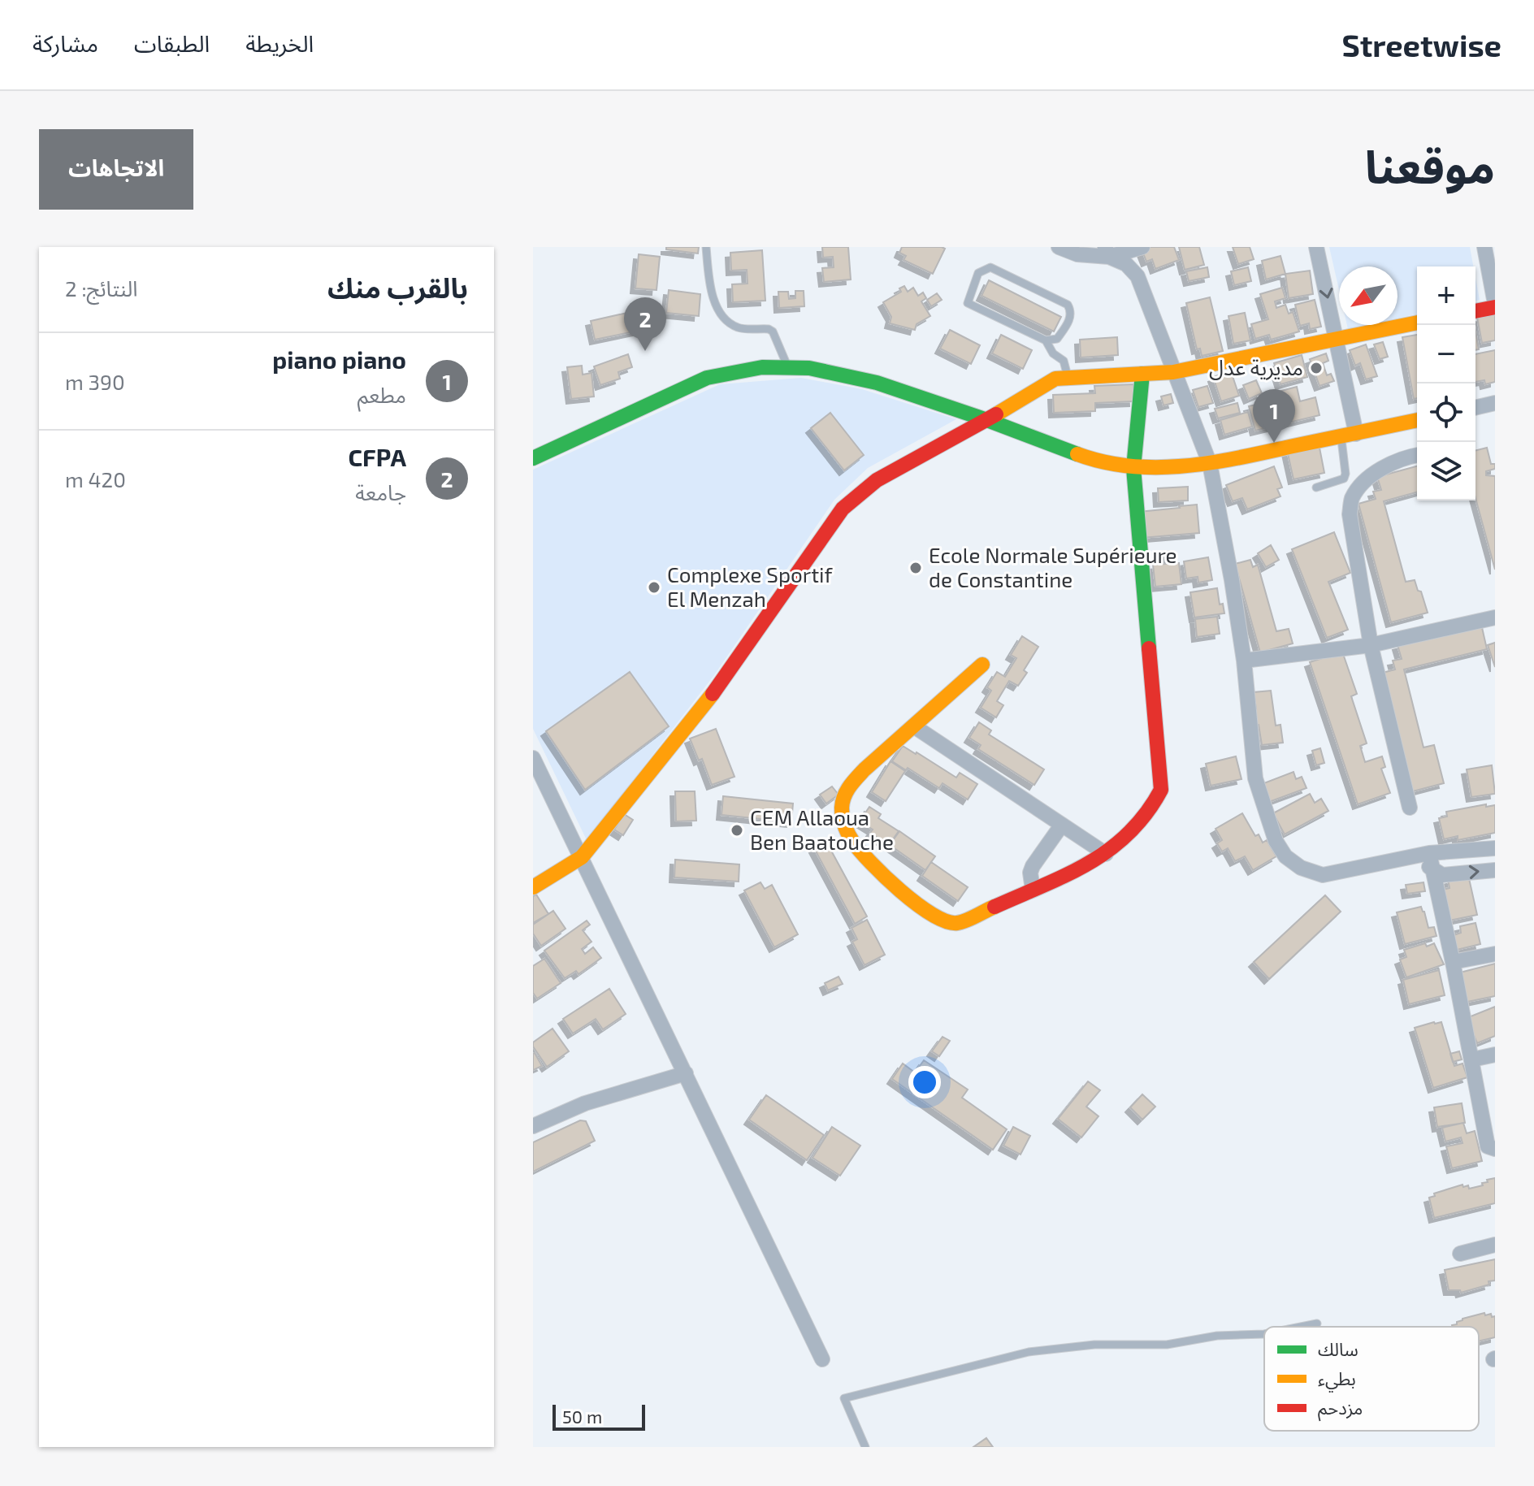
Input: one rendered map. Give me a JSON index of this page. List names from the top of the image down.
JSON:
{
  "places": [
    "مديرية عدل",
    "Ecole Normale Supérieure de Constantine",
    "Complexe Sportif El Menzah",
    "CEM Allaoua Ben Baatouche"
  ],
  "legend": ["سالك", "بطيء", "مزدحم"],
  "scale_bar": "50 m",
  "north": "bottom left",
  "page": {
    "header": "Streetwise",
    "nav": ["الخريطة", "الطبقات", "مشاركة"],
    "title": "موقعنا",
    "buttons": "الاتجاهات",
    "heading": ["بالقرب منك", "النتائج: 2"],
    "map_buttons": ["+", "−"],
    "pins": ["2", "1"],
    "list": [
      {
        "mark": "1",
        "name": "piano piano",
        "note": "مطعم",
        "value": "390 m"
      },
      {
        "mark": "2",
        "name": "CFPA",
        "note": "جامعة",
        "value": "420 m"
      }
    ],
    "scale": "50 m"
  }
}
